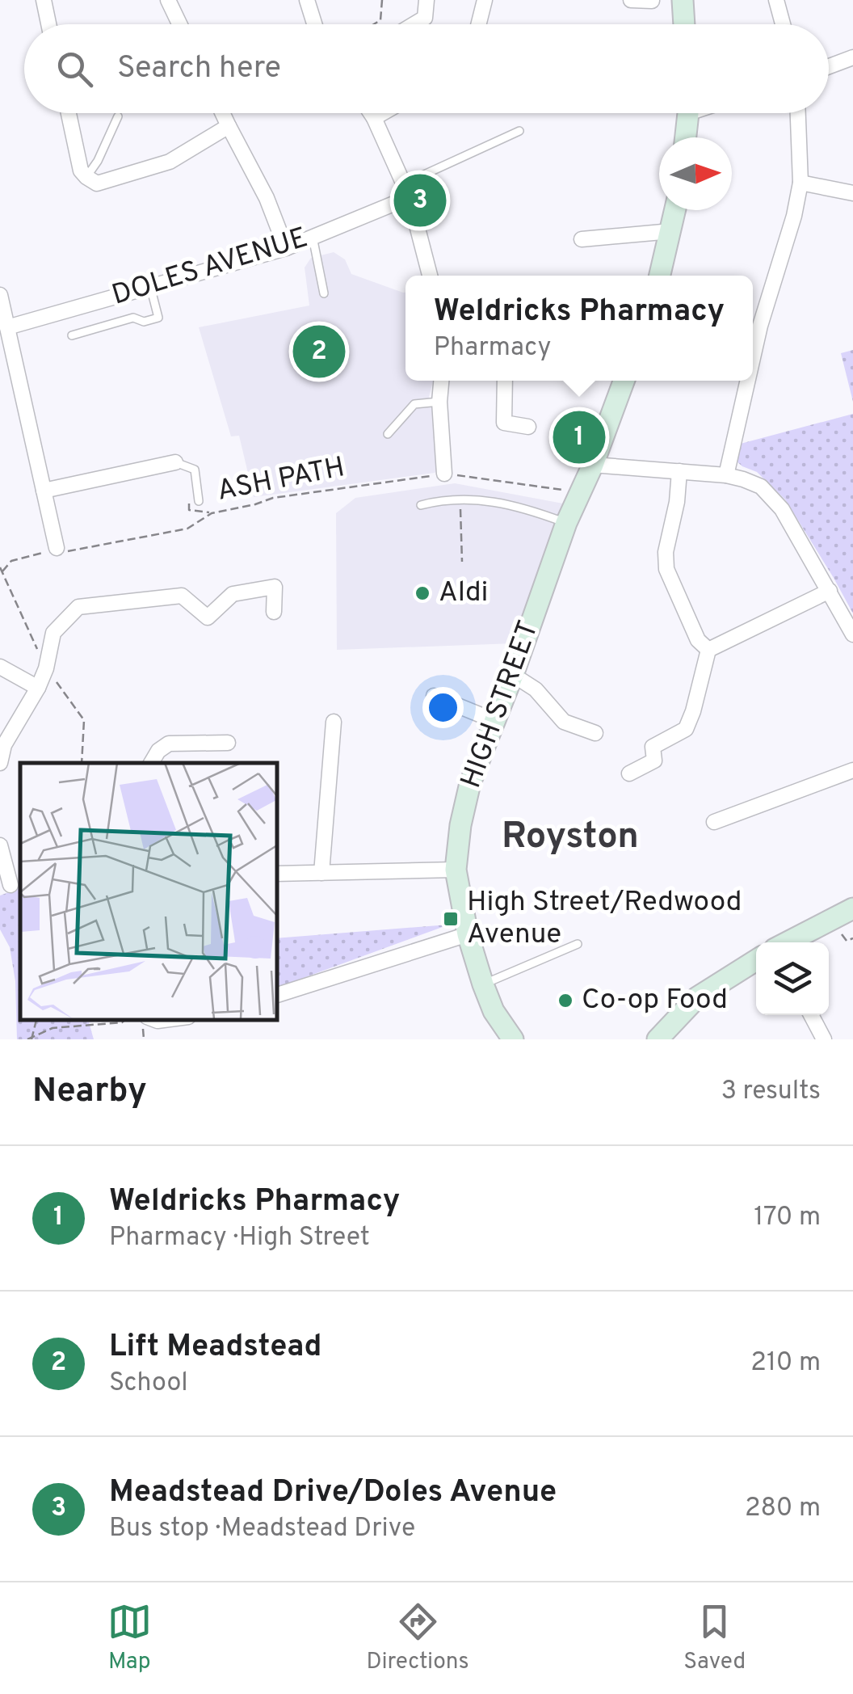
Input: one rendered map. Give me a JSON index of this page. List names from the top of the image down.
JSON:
{
  "streets": {
    "main road": ["HIGH STREET"],
    "street": ["DOLES AVENUE"],
    "path": ["ASH PATH"]
  },
  "crossings": [
    ["ASH PATH", "HIGH STREET"]
  ],
  "districts": ["Royston"],
  "places": {
    "other": ["Aldi", "Co-op Food"],
    "transit": ["High Street/Redwood Avenue"]
  },
  "north": "right",
  "page": {
    "search": "Search here",
    "pins": ["3", "2", "1"],
    "popup": ["Weldricks Pharmacy", "Pharmacy"],
    "heading": ["Nearby", "3 results"],
    "list": [
      {
        "mark": "1",
        "name": "Weldricks Pharmacy",
        "note": "Pharmacy · High Street",
        "value": "170 m"
      },
      {
        "mark": "2",
        "name": "Lift Meadstead",
        "note": "School",
        "value": "210 m"
      },
      {
        "mark": "3",
        "name": "Meadstead Drive/Doles Avenue",
        "note": "Bus stop · Meadstead Drive",
        "value": "280 m"
      }
    ],
    "nav": ["Map", "Directions", "Saved"]
  }
}
